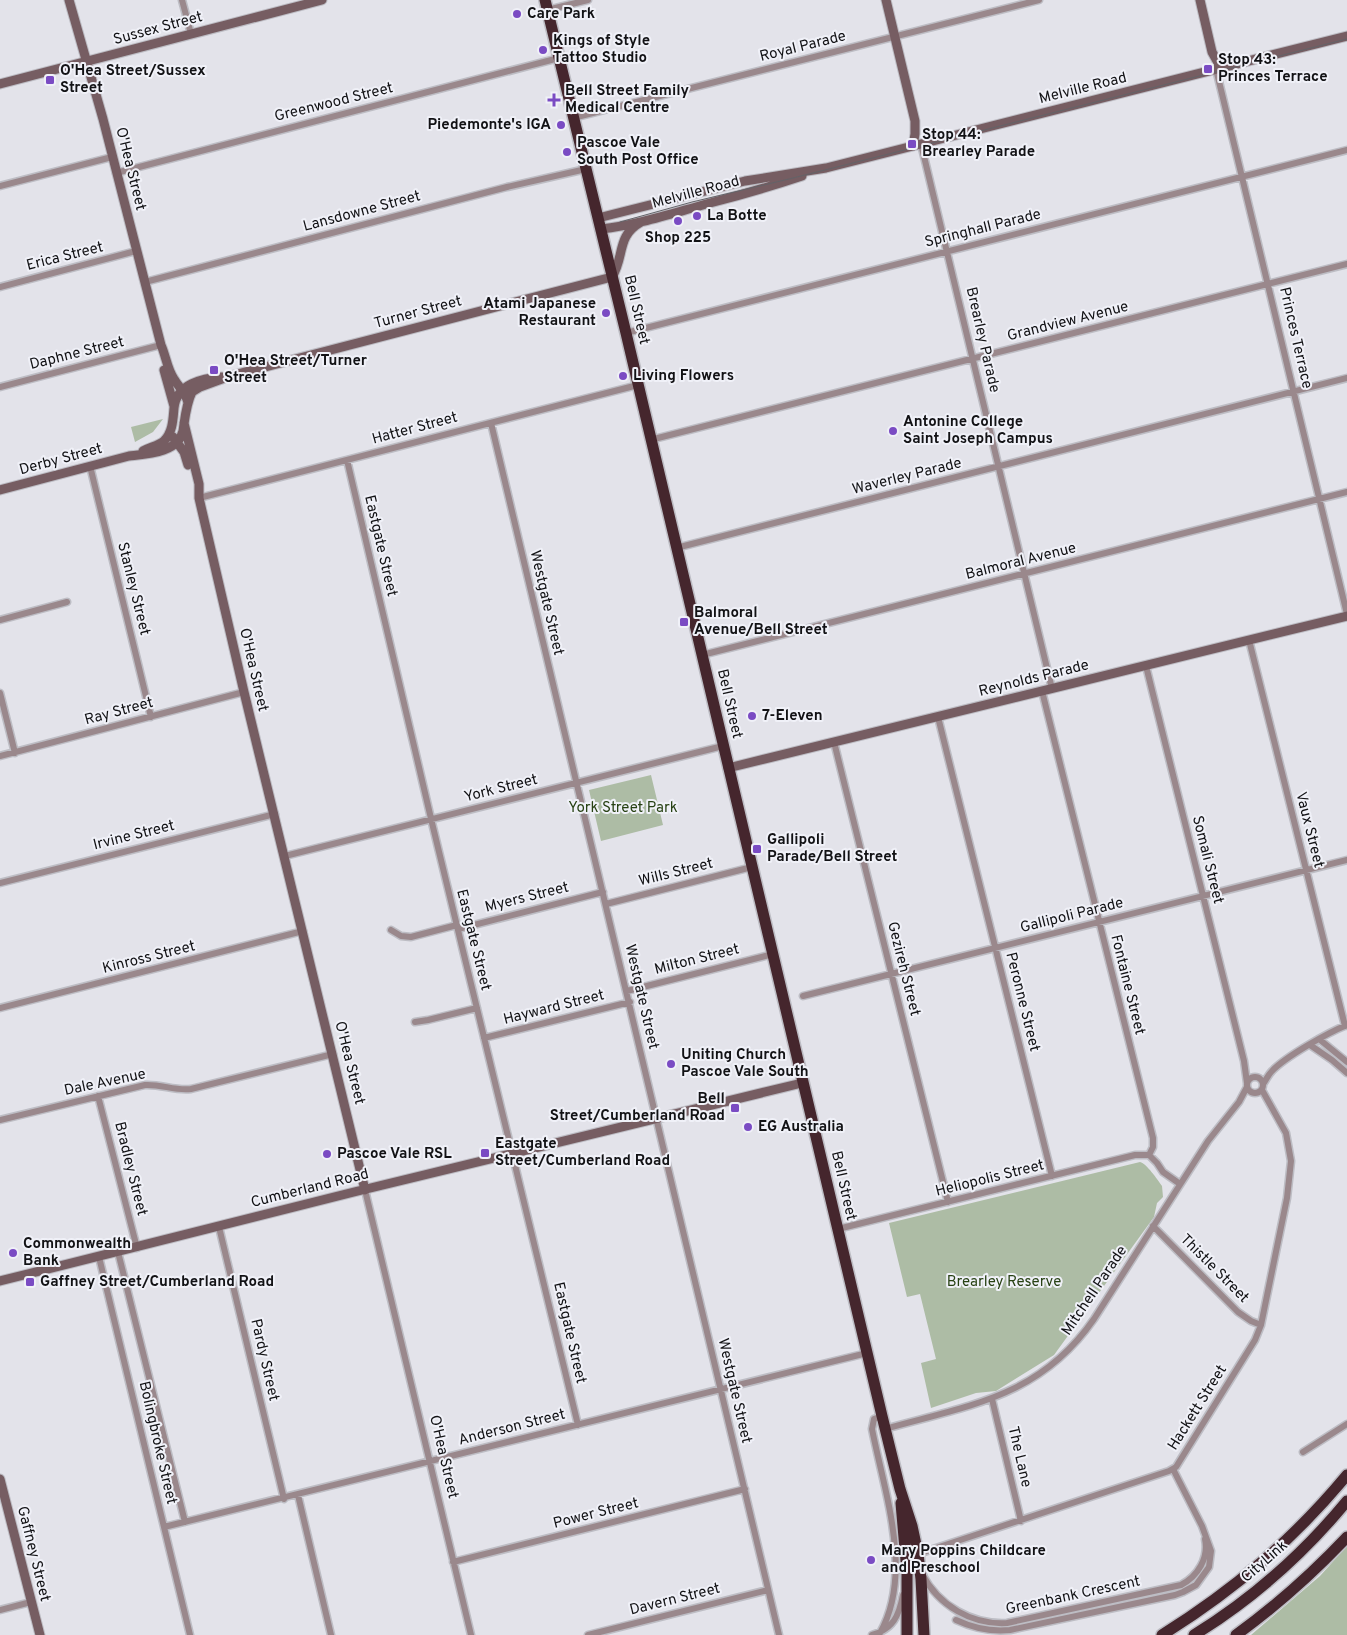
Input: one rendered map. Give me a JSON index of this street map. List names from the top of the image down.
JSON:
{
  "streets": {
    "highway": ["Bell Street", "CityLink"],
    "street": [
      "Sussex Street",
      "Royal Parade",
      "Melville Road",
      "Greenwood Street",
      "O'Hea Street",
      "Lansdowne Street",
      "Springhall Parade",
      "Erica Street",
      "Turner Street",
      "Grandview Avenue",
      "Princes Terrace",
      "Brearley Parade",
      "Daphne Street",
      "Hatter Street",
      "Derby Street",
      "Waverley Parade",
      "Eastgate Street",
      "Balmoral Avenue",
      "Stanley Street",
      "Westgate Street",
      "Reynolds Parade",
      "Ray Street",
      "York Street",
      "Vaux Street",
      "Irvine Street",
      "Somali Street",
      "Wills Street",
      "Myers Street",
      "Gallipoli Parade",
      "Kinross Street",
      "Milton Street",
      "Gezireh Street",
      "Fontaine Street",
      "Peronne Street",
      "Hayward Street",
      "Dale Avenue",
      "Bradley Street",
      "Heliopolis Street",
      "Cumberland Road",
      "Thistle Street",
      "Mitchell Parade",
      "Pardy Street",
      "Hackett Street",
      "Anderson Street",
      "Bolingbroke Street",
      "The Lane",
      "Power Street",
      "Gaffney Street",
      "Greenbank Crescent",
      "Davern Street"
    ]
  },
  "crossings": [
    ["Sussex Street", "O'Hea Street"],
    ["Royal Parade", "Bell Street"],
    ["Royal Parade", "Brearley Parade"],
    ["Melville Road", "Bell Street"],
    ["Melville Road", "Princes Terrace"],
    ["Melville Road", "Brearley Parade"],
    ["Greenwood Street", "O'Hea Street"],
    ["Greenwood Street", "Bell Street"],
    ["O'Hea Street", "Lansdowne Street"],
    ["O'Hea Street", "Erica Street"],
    ["O'Hea Street", "Turner Street"],
    ["O'Hea Street", "Daphne Street"],
    ["O'Hea Street", "Hatter Street"],
    ["O'Hea Street", "Derby Street"],
    ["O'Hea Street", "Ray Street"],
    ["O'Hea Street", "York Street"],
    ["O'Hea Street", "Irvine Street"],
    ["O'Hea Street", "Kinross Street"],
    ["O'Hea Street", "Dale Avenue"],
    ["O'Hea Street", "Cumberland Road"],
    ["O'Hea Street", "Anderson Street"],
    ["O'Hea Street", "Power Street"],
    ["Lansdowne Street", "Bell Street"],
    ["Springhall Parade", "Bell Street"],
    ["Springhall Parade", "Princes Terrace"],
    ["Springhall Parade", "Brearley Parade"],
    ["Bell Street", "Turner Street"],
    ["Bell Street", "Grandview Avenue"],
    ["Bell Street", "Hatter Street"],
    ["Bell Street", "Waverley Parade"],
    ["Bell Street", "Balmoral Avenue"],
    ["Bell Street", "Reynolds Parade"],
    ["Bell Street", "York Street"],
    ["Bell Street", "Wills Street"],
    ["Bell Street", "Milton Street"],
    ["Bell Street", "Heliopolis Street"],
    ["Bell Street", "Cumberland Road"],
    ["Bell Street", "Mitchell Parade"],
    ["Bell Street", "Hackett Street"],
    ["Bell Street", "Anderson Street"],
    ["Bell Street", "Greenbank Crescent"],
    ["Grandview Avenue", "Princes Terrace"],
    ["Grandview Avenue", "Brearley Parade"],
    ["Princes Terrace", "Waverley Parade"],
    ["Princes Terrace", "Balmoral Avenue"],
    ["Princes Terrace", "Reynolds Parade"],
    ["Brearley Parade", "Waverley Parade"],
    ["Brearley Parade", "Balmoral Avenue"],
    ["Brearley Parade", "Reynolds Parade"],
    ["Hatter Street", "Eastgate Street"],
    ["Hatter Street", "Westgate Street"],
    ["Derby Street", "Stanley Street"],
    ["Eastgate Street", "York Street"],
    ["Eastgate Street", "Myers Street"],
    ["Eastgate Street", "Hayward Street"],
    ["Eastgate Street", "Cumberland Road"],
    ["Eastgate Street", "Anderson Street"],
    ["Stanley Street", "Ray Street"],
    ["Westgate Street", "York Street"],
    ["Westgate Street", "Wills Street"],
    ["Westgate Street", "Myers Street"],
    ["Westgate Street", "Milton Street"],
    ["Westgate Street", "Hayward Street"],
    ["Westgate Street", "Cumberland Road"],
    ["Westgate Street", "Anderson Street"],
    ["Westgate Street", "Power Street"],
    ["Westgate Street", "Davern Street"],
    ["Reynolds Parade", "Vaux Street"],
    ["Reynolds Parade", "Somali Street"],
    ["Reynolds Parade", "Gezireh Street"],
    ["Reynolds Parade", "Fontaine Street"],
    ["Reynolds Parade", "Peronne Street"],
    ["Vaux Street", "Gallipoli Parade"],
    ["Somali Street", "Gallipoli Parade"],
    ["Somali Street", "Mitchell Parade"],
    ["Somali Street", "Hackett Street"],
    ["Gallipoli Parade", "Gezireh Street"],
    ["Gallipoli Parade", "Fontaine Street"],
    ["Gallipoli Parade", "Peronne Street"],
    ["Gezireh Street", "Heliopolis Street"],
    ["Fontaine Street", "Heliopolis Street"],
    ["Peronne Street", "Heliopolis Street"],
    ["Dale Avenue", "Bradley Street"],
    ["Bradley Street", "Cumberland Road"],
    ["Cumberland Road", "Pardy Street"],
    ["Cumberland Road", "Bolingbroke Street"],
    ["Thistle Street", "Mitchell Parade"],
    ["Thistle Street", "Hackett Street"],
    ["Mitchell Parade", "Hackett Street"],
    ["Mitchell Parade", "The Lane"],
    ["Pardy Street", "Anderson Street"],
    ["Hackett Street", "The Lane"],
    ["Hackett Street", "Greenbank Crescent"],
    ["Anderson Street", "Bolingbroke Street"]
  ],
  "parks": ["York Street Park", "Brearley Reserve"],
  "places": {
    "other": [
      "Care Park",
      "Kings of Style Tattoo Studio",
      "Piedemonte's IGA",
      "Pascoe Vale South Post Office",
      "La Botte",
      "Shop 225",
      "Atami Japanese Restaurant",
      "Living Flowers",
      "Antonine College Saint Joseph Campus",
      "7-Eleven",
      "Uniting Church Pascoe Vale South",
      "EG Australia",
      "Pascoe Vale RSL",
      "Commonwealth Bank",
      "Mary Poppins Childcare and Preschool"
    ],
    "transit": [
      "Stop 43: Princes Terrace",
      "O'Hea Street/Sussex Street",
      "Stop 44: Brearley Parade",
      "O'Hea Street/Turner Street",
      "Balmoral Avenue/Bell Street",
      "Gallipoli Parade/Bell Street",
      "Bell Street/Cumberland Road",
      "Eastgate Street/Cumberland Road",
      "Gaffney Street/Cumberland Road"
    ],
    "health": ["Bell Street Family Medical Centre"]
  }
}
